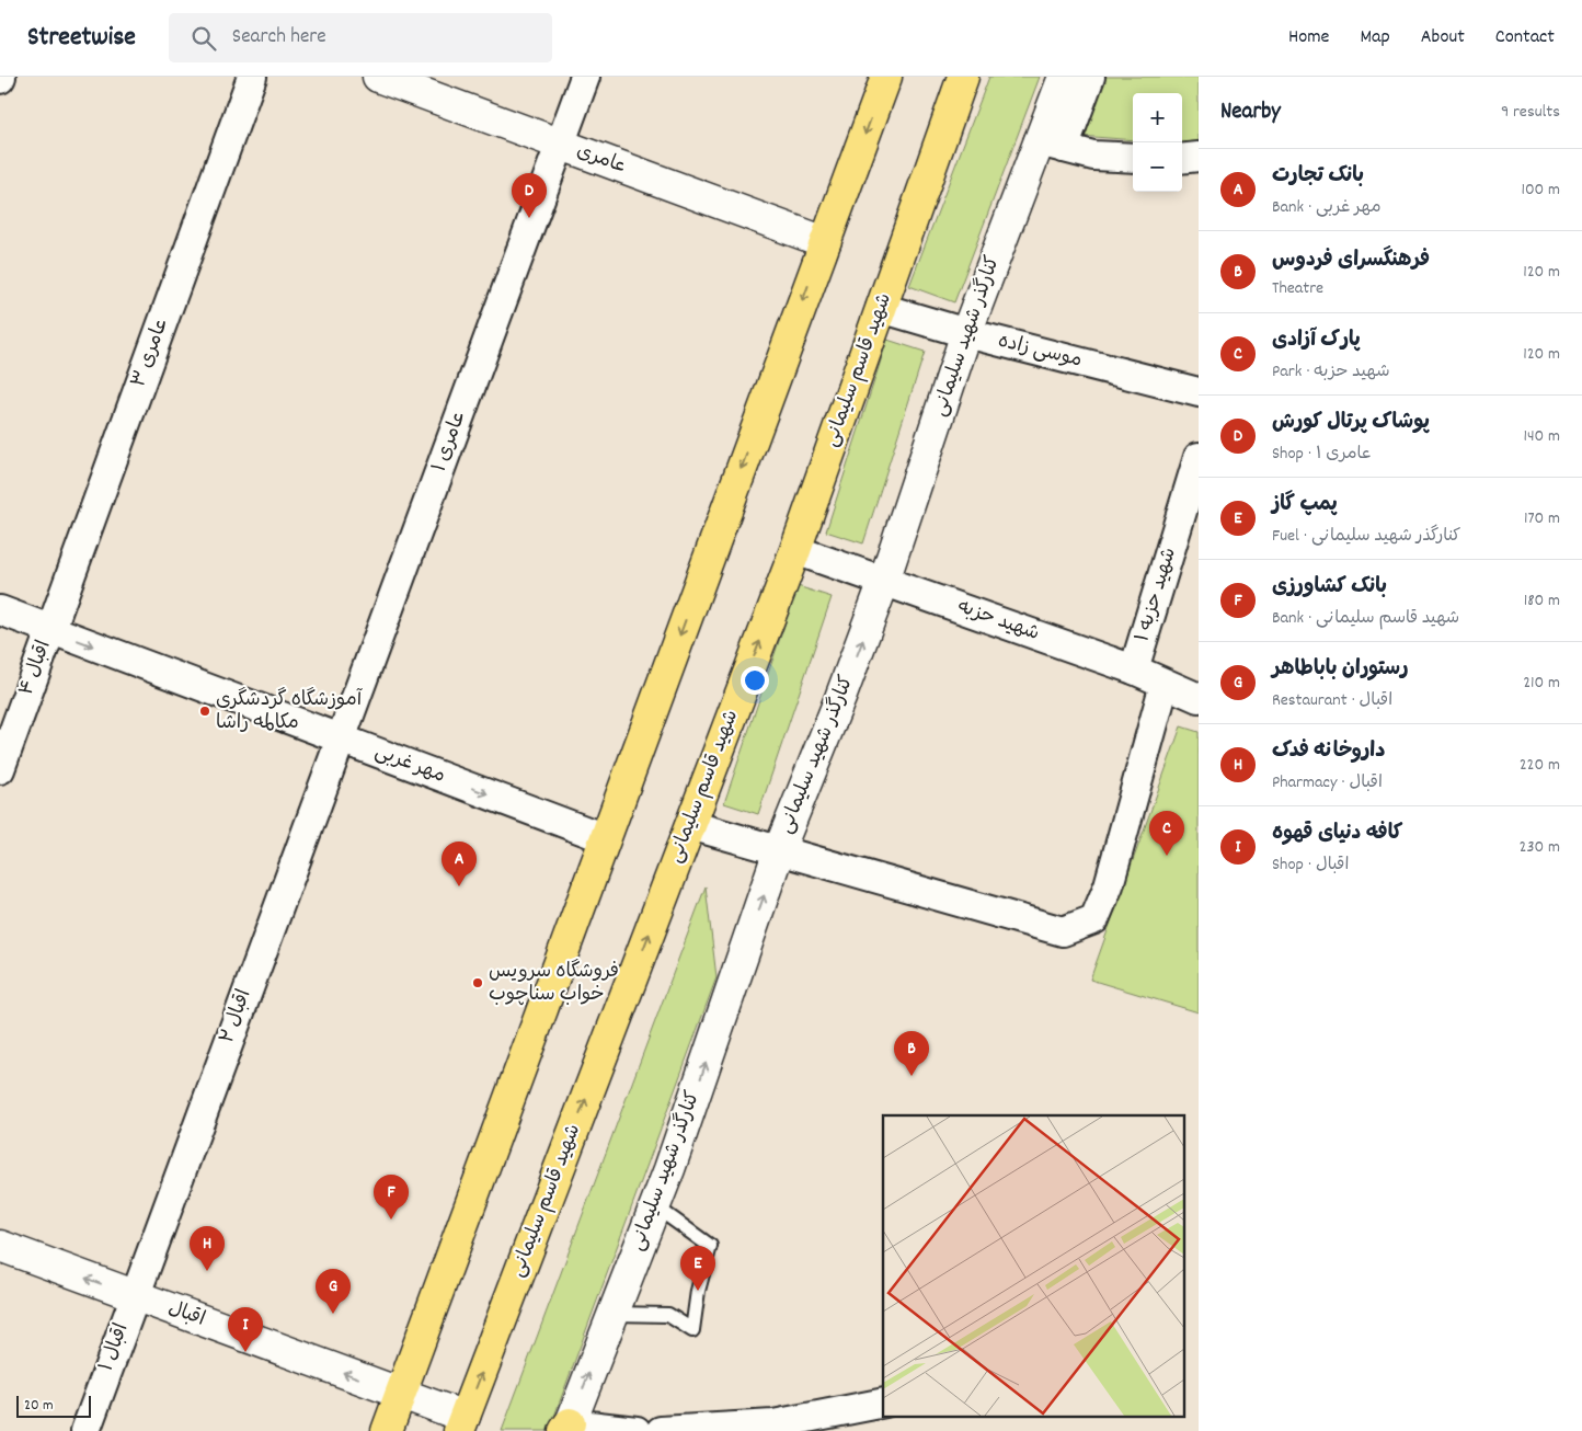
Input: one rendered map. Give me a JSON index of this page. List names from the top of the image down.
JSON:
{
  "streets": {
    "highway": ["شهید قاسم سلیمانی"],
    "street": [
      "عامری",
      "کنارگذر شهید سلیمانی",
      "موسی زاده",
      "عامری ۳",
      "عامری ۱",
      "شهید حزبه ۱",
      "شهید حزبه",
      "اقبال ۴",
      "مهر غربی",
      "اقبال ۲",
      "اقبال",
      "اقبال ۱"
    ]
  },
  "crossings": [
    ["عامری", "عامری ۱"],
    ["کنارگذر شهید سلیمانی", "موسی زاده"],
    ["کنارگذر شهید سلیمانی", "شهید حزبه"],
    ["موسی زاده", "شهید قاسم سلیمانی"],
    ["عامری ۳", "اقبال ۴"],
    ["عامری ۳", "مهر غربی"],
    ["شهید قاسم سلیمانی", "شهید حزبه"],
    ["شهید قاسم سلیمانی", "اقبال"],
    ["عامری ۱", "مهر غربی"],
    ["عامری ۱", "اقبال ۲"],
    ["شهید حزبه ۱", "شهید حزبه"],
    ["اقبال ۴", "مهر غربی"],
    ["مهر غربی", "اقبال ۲"],
    ["اقبال ۲", "اقبال"],
    ["اقبال ۲", "اقبال ۱"],
    ["اقبال", "اقبال ۱"]
  ],
  "one_way": ["کنارگذر شهید سلیمانی", "مهر غربی", "اقبال"],
  "places": ["آموزشگاه گردشگری مکالمه راشا", "فروشگاه سرویس خواب سناچوب"],
  "scale_bar": "20 m",
  "page": {
    "header": "Streetwise",
    "search": "Search here",
    "nav": [
      "Home",
      "Map",
      "About",
      "Contact"
    ],
    "heading": ["Nearby", "9 results"],
    "map_buttons": ["+", "−"],
    "list": [
      {
        "mark": "A",
        "name": "بانک تجارت",
        "note": "Bank · مهر غربی",
        "value": "100 m"
      },
      {
        "mark": "B",
        "name": "فرهنگسرای فردوس",
        "note": "Theatre",
        "value": "120 m"
      },
      {
        "mark": "C",
        "name": "پارک آزادی",
        "note": "Park · شهید حزبه",
        "value": "120 m"
      },
      {
        "mark": "D",
        "name": "پوشاک پرتال کورش",
        "note": "Shop · عامری ۱",
        "value": "140 m"
      },
      {
        "mark": "E",
        "name": "پمپ گاز",
        "note": "Fuel · کنارگذر شهید سلیمانی",
        "value": "170 m"
      },
      {
        "mark": "F",
        "name": "بانک کشاورزی",
        "note": "Bank · شهید قاسم سلیمانی",
        "value": "180 m"
      },
      {
        "mark": "G",
        "name": "رستوران باباطاهر",
        "note": "Restaurant · اقبال",
        "value": "210 m"
      },
      {
        "mark": "H",
        "name": "داروخانه فدک",
        "note": "Pharmacy · اقبال",
        "value": "220 m"
      },
      {
        "mark": "I",
        "name": "کافه دنیای قهوه",
        "note": "Shop · اقبال",
        "value": "230 m"
      }
    ],
    "pins": [
      "D",
      "C",
      "A",
      "B",
      "F",
      "H",
      "E",
      "G",
      "I"
    ],
    "scale": "20 m"
  }
}
